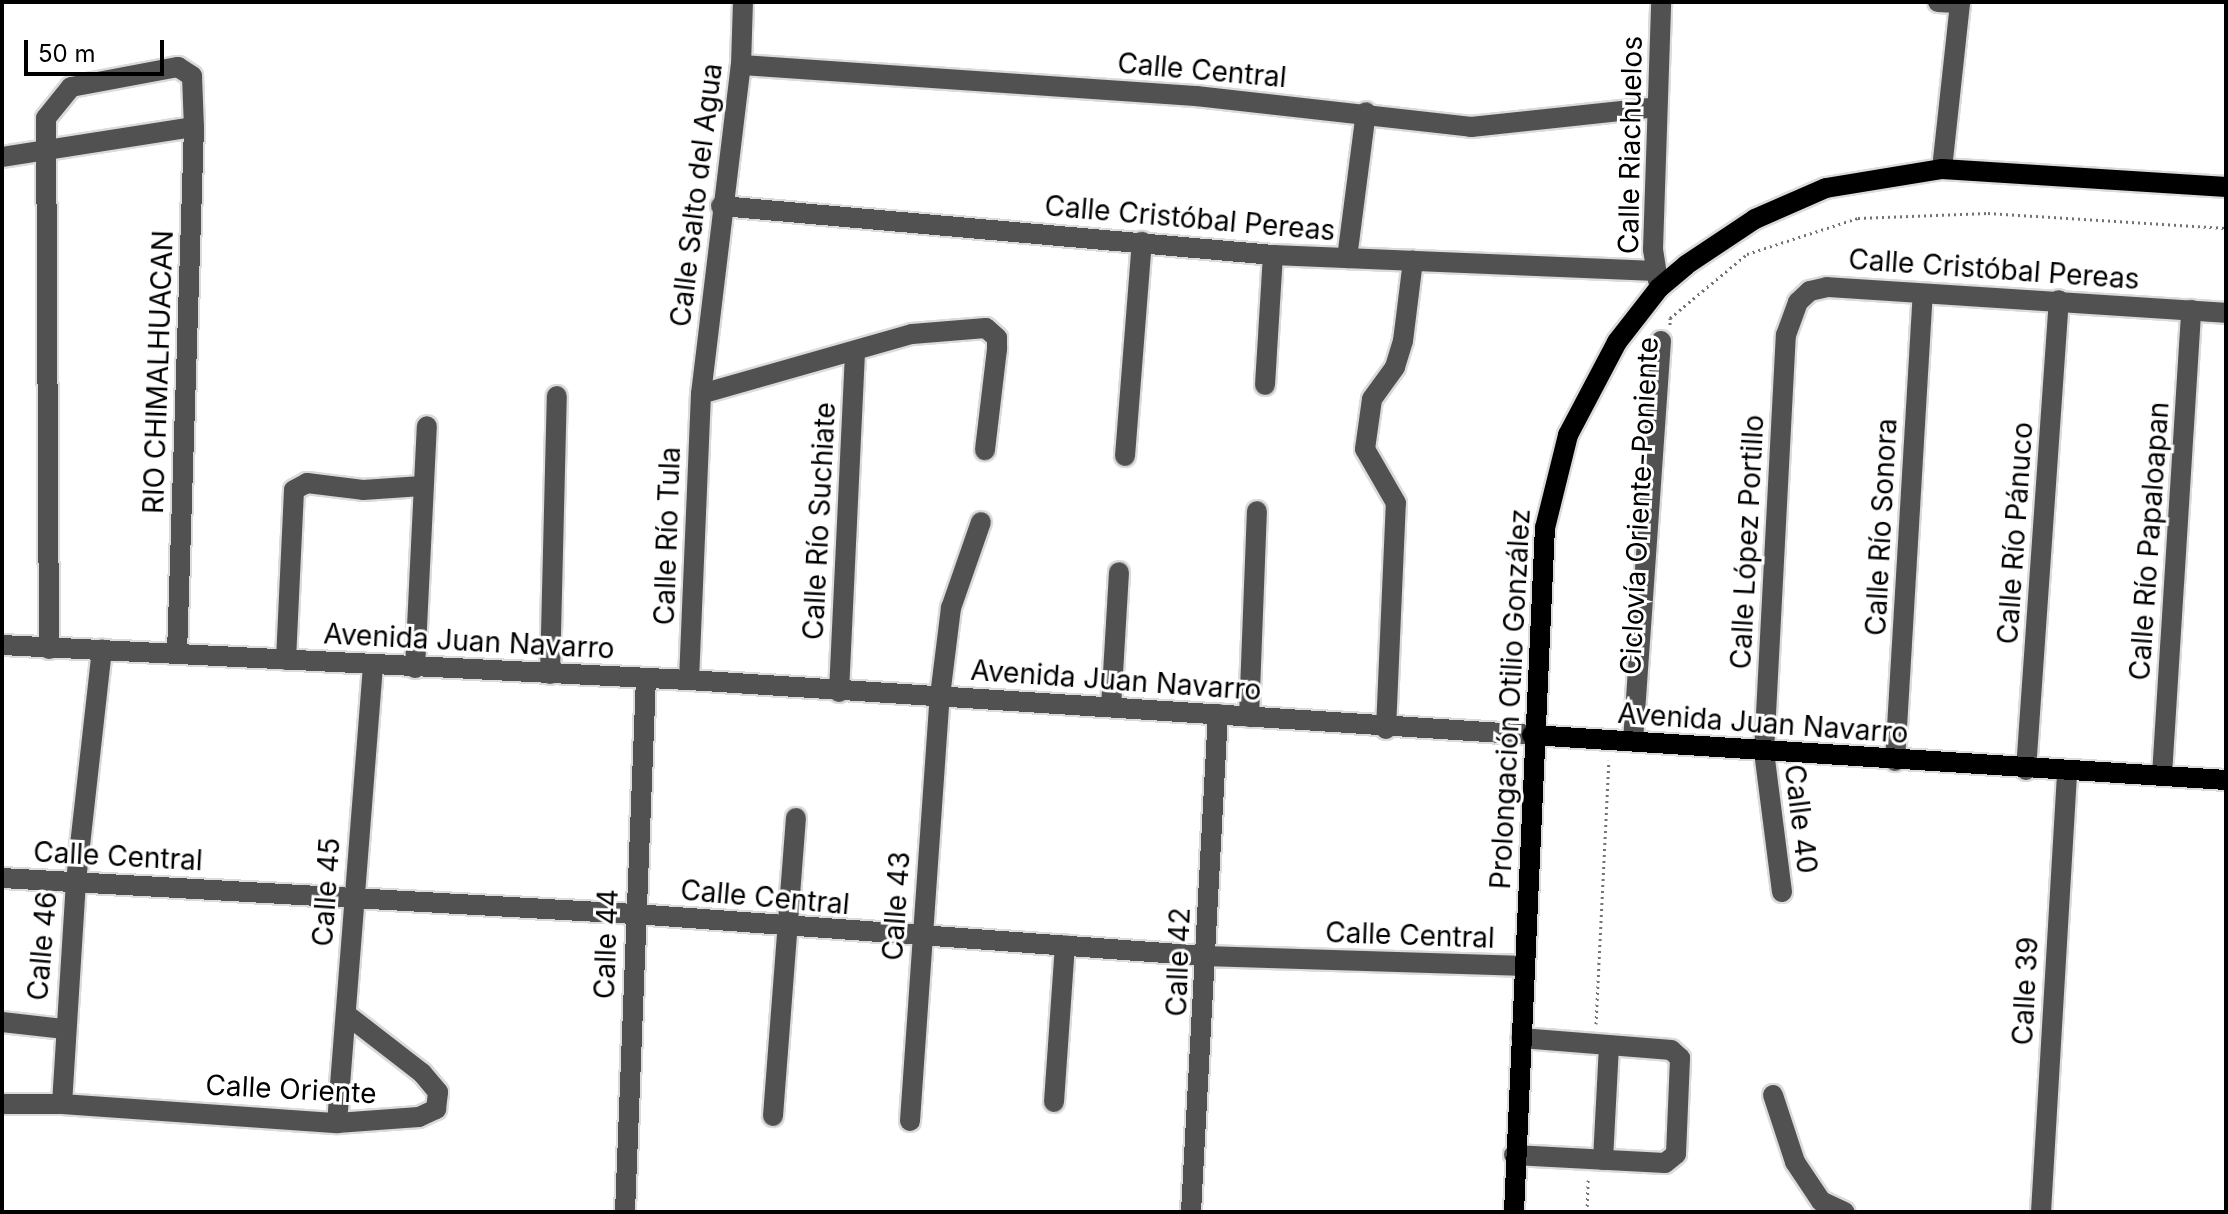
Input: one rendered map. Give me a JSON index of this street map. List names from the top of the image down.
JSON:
{
  "streets": {
    "main road": ["Avenida Juan Navarro", "Prolongación Otilio González"],
    "street": [
      "Calle Central",
      "Calle Riachuelos",
      "Calle Salto del Agua",
      "Calle Cristóbal Pereas",
      "RIO CHIMALHUACAN",
      "Calle Río Suchiate",
      "Calle Río Sonora",
      "Calle Río Pánuco",
      "Calle Río Tula",
      "Calle Río Papaloapan",
      "Calle López Portillo",
      "Calle 40",
      "Calle 45",
      "Calle 43",
      "Calle 44",
      "Calle 46",
      "Calle 42",
      "Calle 39",
      "Calle Oriente"
    ],
    "path": ["Ciclovía Oriente-Poniente"]
  },
  "crossings": [
    ["Calle Central", "Calle Riachuelos"],
    ["Calle Central", "Calle Salto del Agua"],
    ["Calle Central", "Prolongación Otilio González"],
    ["Calle Central", "Calle 45"],
    ["Calle Central", "Calle 43"],
    ["Calle Central", "Calle 44"],
    ["Calle Central", "Calle 46"],
    ["Calle Central", "Calle 42"],
    ["Calle Riachuelos", "Calle Cristóbal Pereas"],
    ["Calle Riachuelos", "Prolongación Otilio González"],
    ["Calle Salto del Agua", "Calle Cristóbal Pereas"],
    ["Calle Salto del Agua", "Calle Río Tula"],
    ["Calle Cristóbal Pereas", "Calle Río Sonora"],
    ["Calle Cristóbal Pereas", "Calle Río Pánuco"],
    ["Calle Cristóbal Pereas", "Calle Río Papaloapan"],
    ["Calle Cristóbal Pereas", "Calle López Portillo"],
    ["Calle Cristóbal Pereas", "Prolongación Otilio González"],
    ["RIO CHIMALHUACAN", "Avenida Juan Navarro"],
    ["Calle Río Suchiate", "Avenida Juan Navarro"],
    ["Calle Río Sonora", "Avenida Juan Navarro"],
    ["Calle Río Pánuco", "Avenida Juan Navarro"],
    ["Calle Río Tula", "Avenida Juan Navarro"],
    ["Calle Río Papaloapan", "Avenida Juan Navarro"],
    ["Calle López Portillo", "Avenida Juan Navarro"],
    ["Calle López Portillo", "Calle 40"],
    ["Avenida Juan Navarro", "Prolongación Otilio González"],
    ["Avenida Juan Navarro", "Calle 40"],
    ["Avenida Juan Navarro", "Calle 45"],
    ["Avenida Juan Navarro", "Calle 43"],
    ["Avenida Juan Navarro", "Calle 44"],
    ["Avenida Juan Navarro", "Calle 46"],
    ["Avenida Juan Navarro", "Calle 42"],
    ["Avenida Juan Navarro", "Calle 39"],
    ["Calle 45", "Calle Oriente"],
    ["Calle 46", "Calle Oriente"]
  ],
  "scale_bar": "50 m"
}
